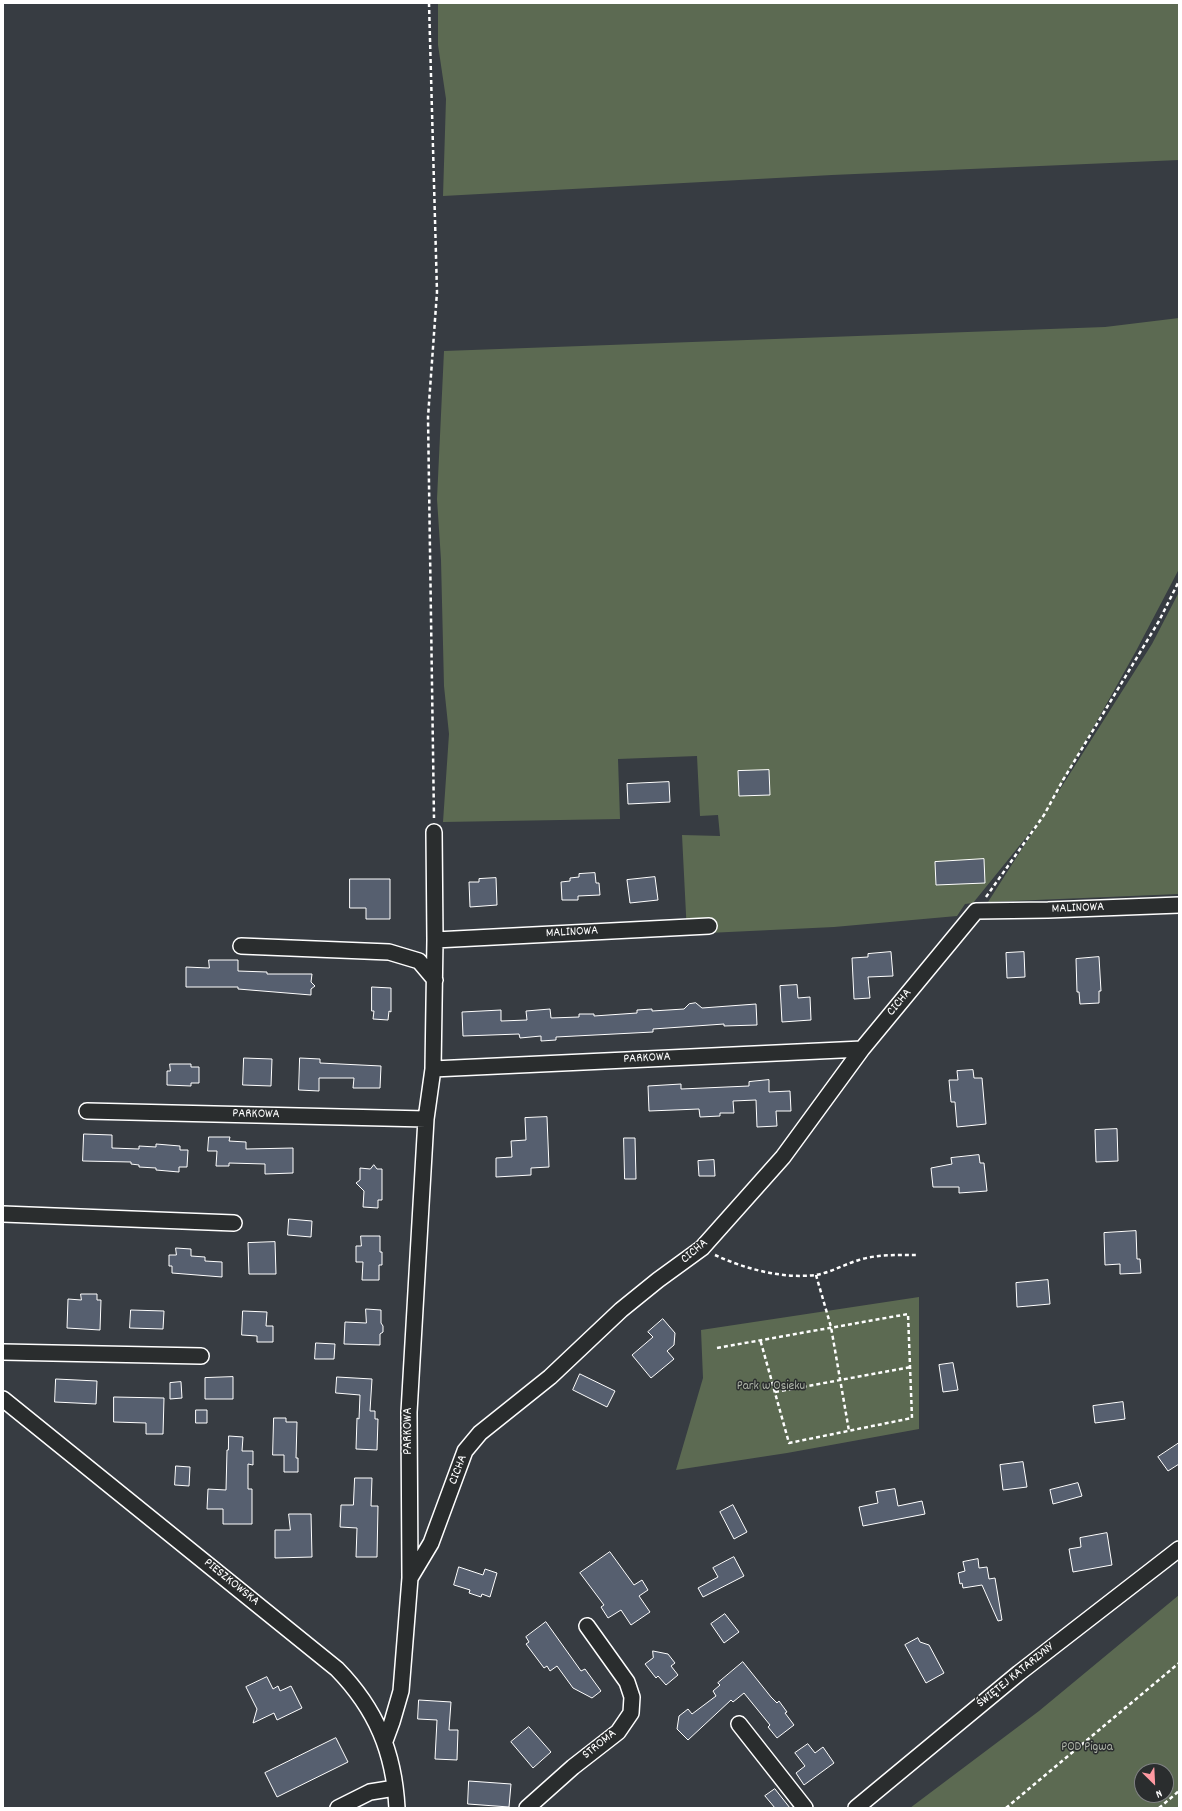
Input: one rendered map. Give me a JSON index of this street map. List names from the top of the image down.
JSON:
{
  "streets": {
    "street": [
      "MALINOWA",
      "CICHA",
      "PARKOWA",
      "PIESZKOWSKA",
      "ŚWIĘTEJ KATARZYNY",
      "STROMA"
    ]
  },
  "crossings": [
    ["MALINOWA", "CICHA"],
    ["MALINOWA", "PARKOWA"],
    ["CICHA", "PARKOWA"],
    ["PARKOWA", "PIESZKOWSKA"]
  ],
  "parks": ["Park w Osieku", "POD Pigwa"],
  "north": "bottom right"
}
